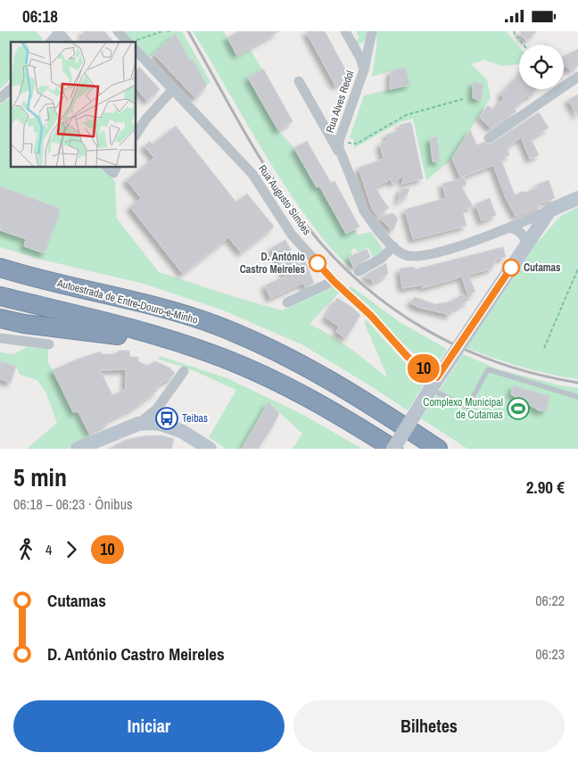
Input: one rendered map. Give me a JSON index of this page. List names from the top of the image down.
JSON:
{
  "streets": {
    "highway": ["Autoestrada de Entre-Douro-e-Minho"],
    "street": ["Rua Alves Redol", "Rua Augusto Simões"]
  },
  "places": {
    "other": ["D. António Castro Meireles", "Cutamas"],
    "sports": ["Complexo Municipal de Cutamas"],
    "bus stop": ["Teibas"]
  },
  "lines": ["bus line 10"],
  "page": {
    "status": "06:18",
    "on_map": "10",
    "heading": ["5 min", "06:18 – 06:23 · Ônibus", "2.90 €"],
    "legs": ["4", "10"],
    "list": [
      {
        "name": "Cutamas",
        "value": "06:22"
      },
      {
        "name": "D. António Castro Meireles",
        "value": "06:23"
      }
    ],
    "buttons": ["Iniciar", "Bilhetes"]
  }
}
